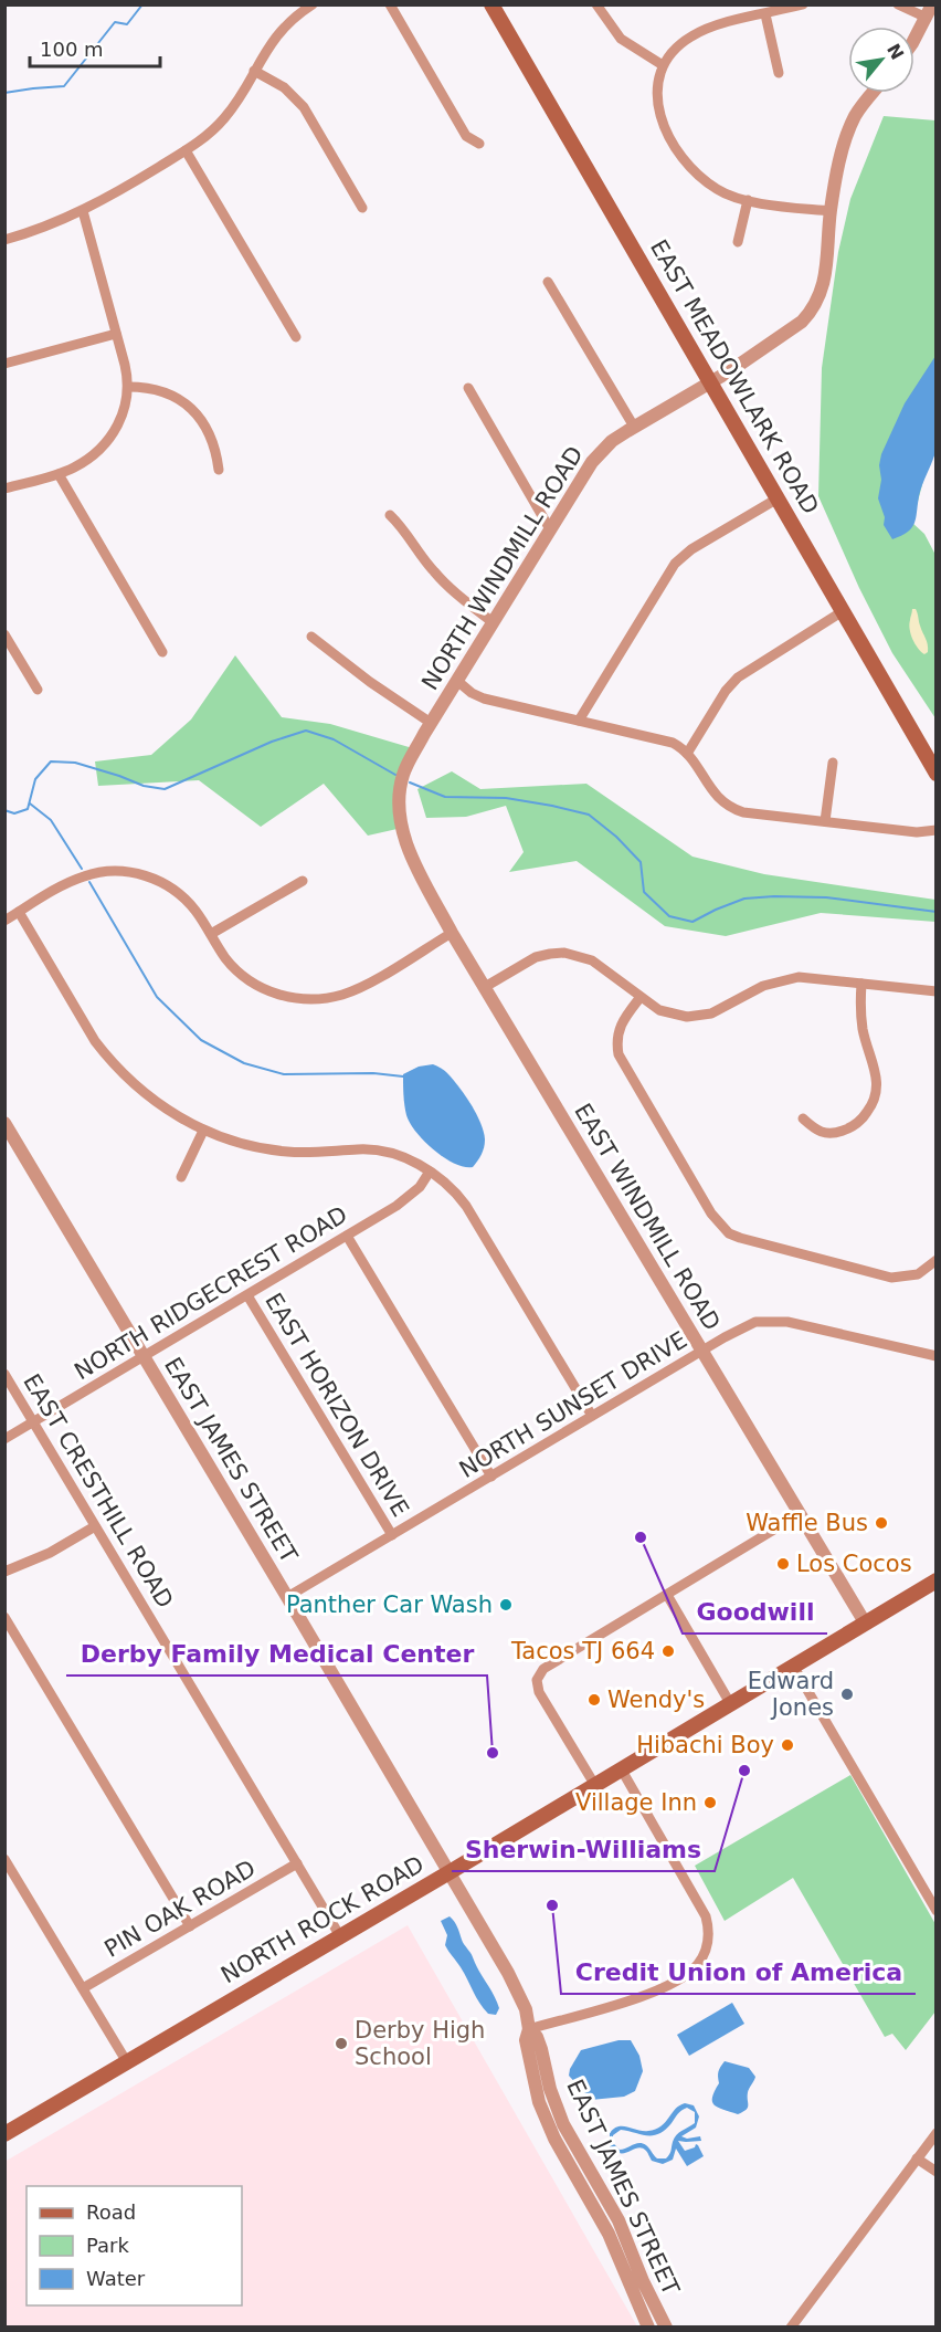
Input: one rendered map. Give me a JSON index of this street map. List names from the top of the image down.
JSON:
{
  "streets": {
    "main road": ["EAST MEADOWLARK ROAD", "NORTH ROCK ROAD"],
    "street": [
      "NORTH WINDMILL ROAD",
      "EAST WINDMILL ROAD",
      "NORTH RIDGECREST ROAD",
      "EAST HORIZON DRIVE",
      "NORTH SUNSET DRIVE",
      "EAST JAMES STREET",
      "EAST CRESTHILL ROAD",
      "PIN OAK ROAD"
    ]
  },
  "crossings": [
    ["EAST MEADOWLARK ROAD", "NORTH WINDMILL ROAD"],
    ["NORTH WINDMILL ROAD", "EAST WINDMILL ROAD"],
    ["EAST WINDMILL ROAD", "NORTH SUNSET DRIVE"],
    ["EAST WINDMILL ROAD", "NORTH ROCK ROAD"],
    ["NORTH RIDGECREST ROAD", "EAST HORIZON DRIVE"],
    ["NORTH RIDGECREST ROAD", "EAST JAMES STREET"],
    ["NORTH RIDGECREST ROAD", "EAST CRESTHILL ROAD"],
    ["EAST HORIZON DRIVE", "NORTH SUNSET DRIVE"],
    ["NORTH SUNSET DRIVE", "EAST JAMES STREET"],
    ["EAST JAMES STREET", "NORTH ROCK ROAD"],
    ["EAST CRESTHILL ROAD", "PIN OAK ROAD"],
    ["EAST CRESTHILL ROAD", "NORTH ROCK ROAD"]
  ],
  "places": [
    "Waffle Bus",
    "Goodwill",
    "Los Cocos",
    "Panther Car Wash",
    "Tacos TJ 664",
    "Edward Jones",
    "Wendy's",
    "Hibachi Boy",
    "Derby Family Medical Center",
    "Sherwin-Williams",
    "Village Inn",
    "Credit Union of America",
    "Derby High School"
  ],
  "legend": ["Road", "Park", "Water"],
  "scale_bar": "100 m",
  "north": "top right"
}
